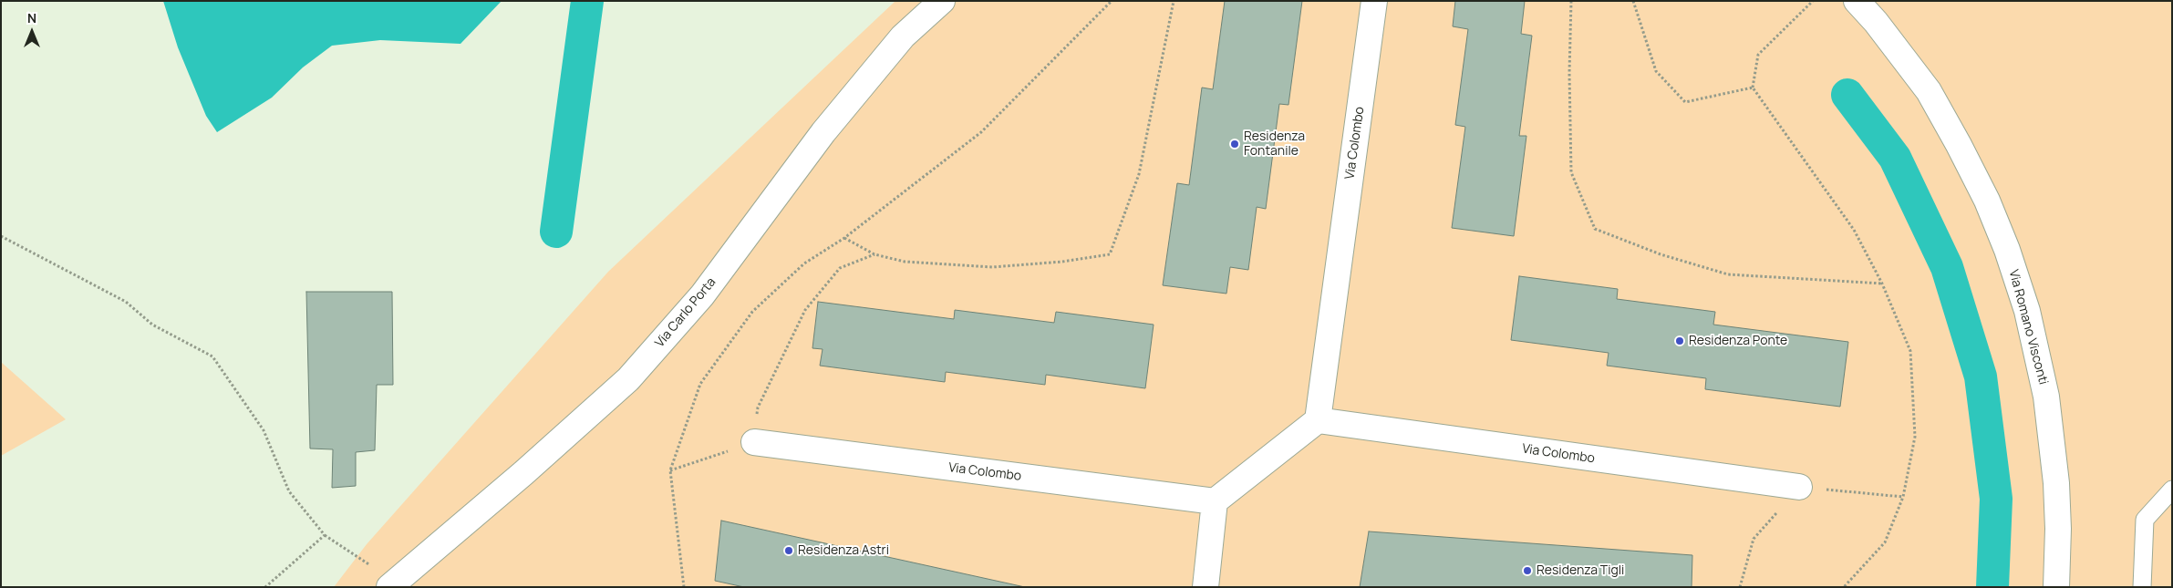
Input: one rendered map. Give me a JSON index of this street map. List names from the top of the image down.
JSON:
{
  "streets": {
    "street": ["Via Colombo", "Via Carlo Porta", "Via Romano Visconti"]
  },
  "places": [
    "Residenza Fontanile",
    "Residenza Ponte",
    "Residenza Astri",
    "Residenza Tigli"
  ],
  "north": "top"
}
